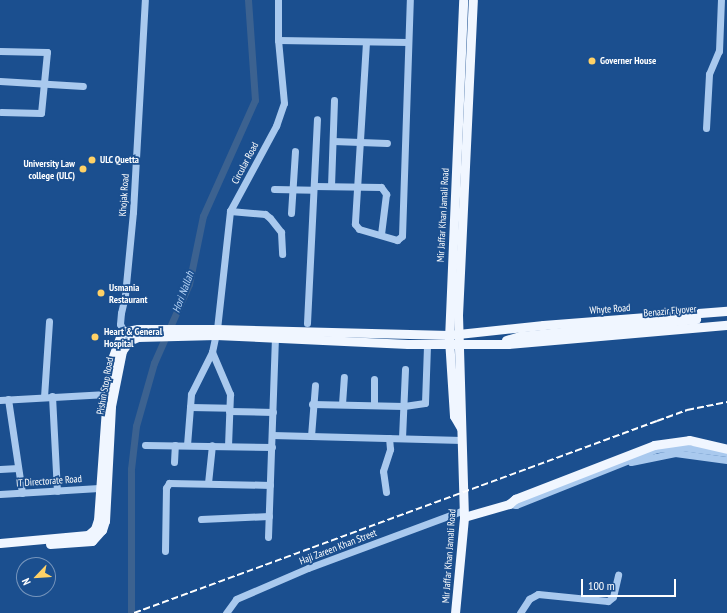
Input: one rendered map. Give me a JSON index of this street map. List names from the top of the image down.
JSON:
{
  "streets": {
    "main road": [
      "Mir Jaffar Khan Jamali Road",
      "Whyte Road",
      "Benazir Flyover",
      "Pishin Stop Road"
    ],
    "street": [
      "Circular Road",
      "Khojak Road",
      "IT Directorate Road",
      "Haji Zareen Khan Street"
    ]
  },
  "crossings": [
    ["Circular Road", "Whyte Road"],
    ["Khojak Road", "Pishin Stop Road"],
    ["Mir Jaffar Khan Jamali Road", "Whyte Road"],
    ["Mir Jaffar Khan Jamali Road", "Haji Zareen Khan Street"],
    ["Whyte Road", "Benazir Flyover"],
    ["Pishin Stop Road", "IT Directorate Road"]
  ],
  "water": ["Hori Nallah"],
  "places": [
    "Governer House",
    "ULC Quetta",
    "University Law college (ULC)",
    "Usmania Restaurant",
    "Heart & General Hospital"
  ],
  "scale_bar": "100 m",
  "north": "bottom left"
}
